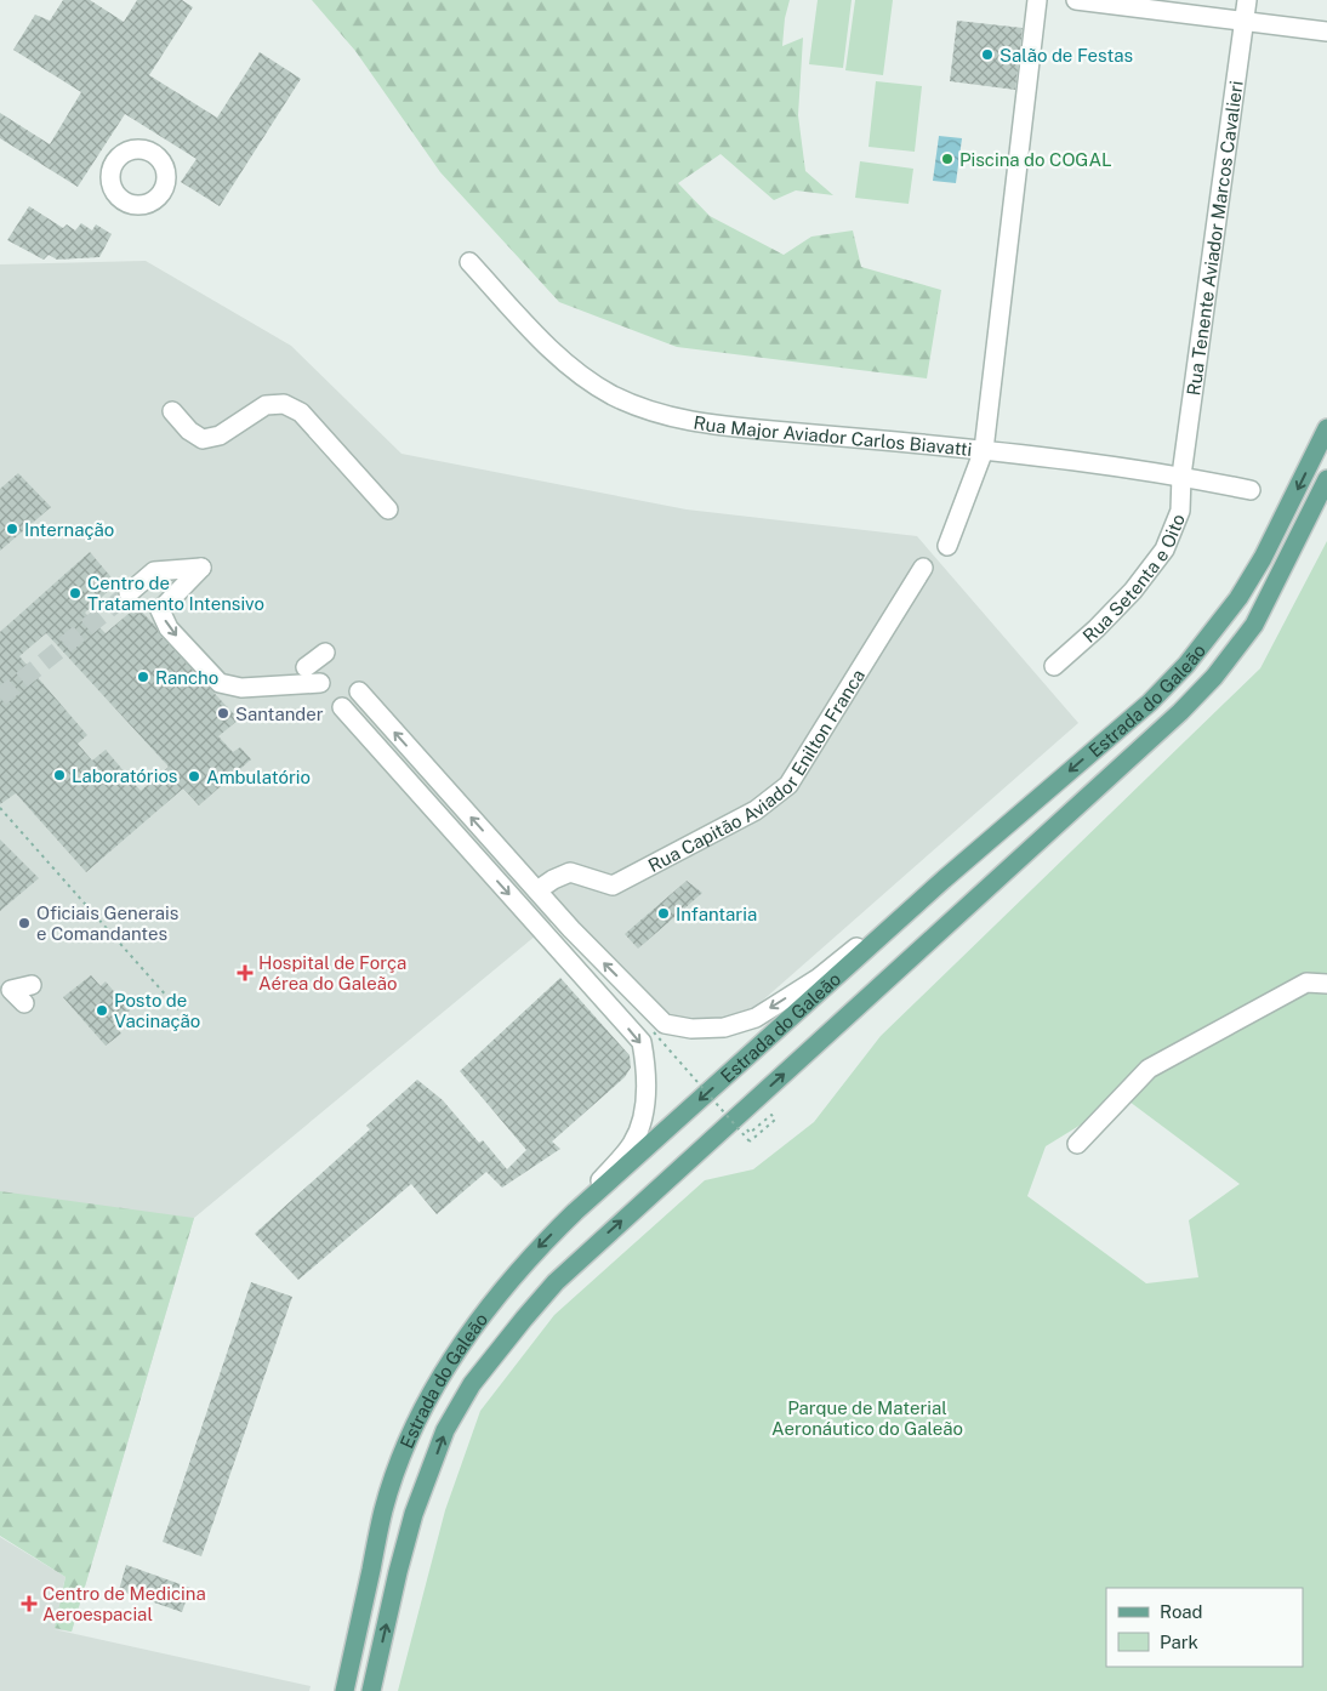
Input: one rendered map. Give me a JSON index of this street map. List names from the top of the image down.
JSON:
{
  "streets": {
    "main road": ["Estrada do Galeão"],
    "street": [
      "Rua Tenente Aviador Marcos Cavalieri",
      "Rua Major Aviador Carlos Biavatti",
      "Rua Setenta e Oito",
      "Rua Capitão Aviador Enilton Franca"
    ]
  },
  "crossings": [
    ["Rua Tenente Aviador Marcos Cavalieri", "Rua Major Aviador Carlos Biavatti"],
    ["Rua Tenente Aviador Marcos Cavalieri", "Rua Setenta e Oito"],
    ["Rua Major Aviador Carlos Biavatti", "Rua Setenta e Oito"]
  ],
  "parks": ["Parque de Material Aeronáutico do Galeão"],
  "places": {
    "other": [
      "Salão de Festas",
      "Piscina do COGAL",
      "Internação",
      "Centro de Tratamento Intensivo",
      "Rancho",
      "Santander",
      "Laboratórios",
      "Ambulatório",
      "Infantaria",
      "Oficiais Generais e Comandantes",
      "Posto de Vacinação"
    ],
    "health": ["Hospital de Força Aérea do Galeão", "Centro de Medicina Aeroespacial"]
  },
  "legend": ["Road", "Park"]
}
